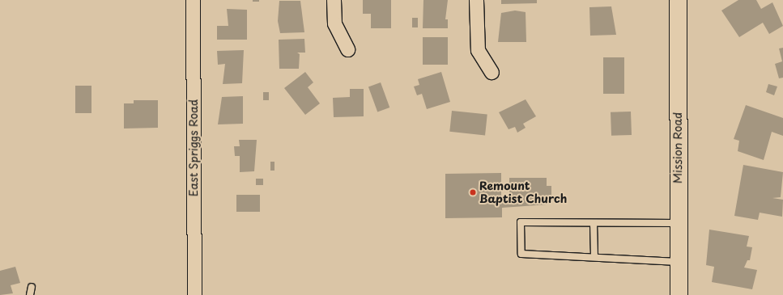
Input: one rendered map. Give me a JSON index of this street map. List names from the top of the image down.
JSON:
{
  "streets": {
    "street": ["East Spriggs Road", "Mission Road"]
  },
  "places": ["Remount Baptist Church"]
}
